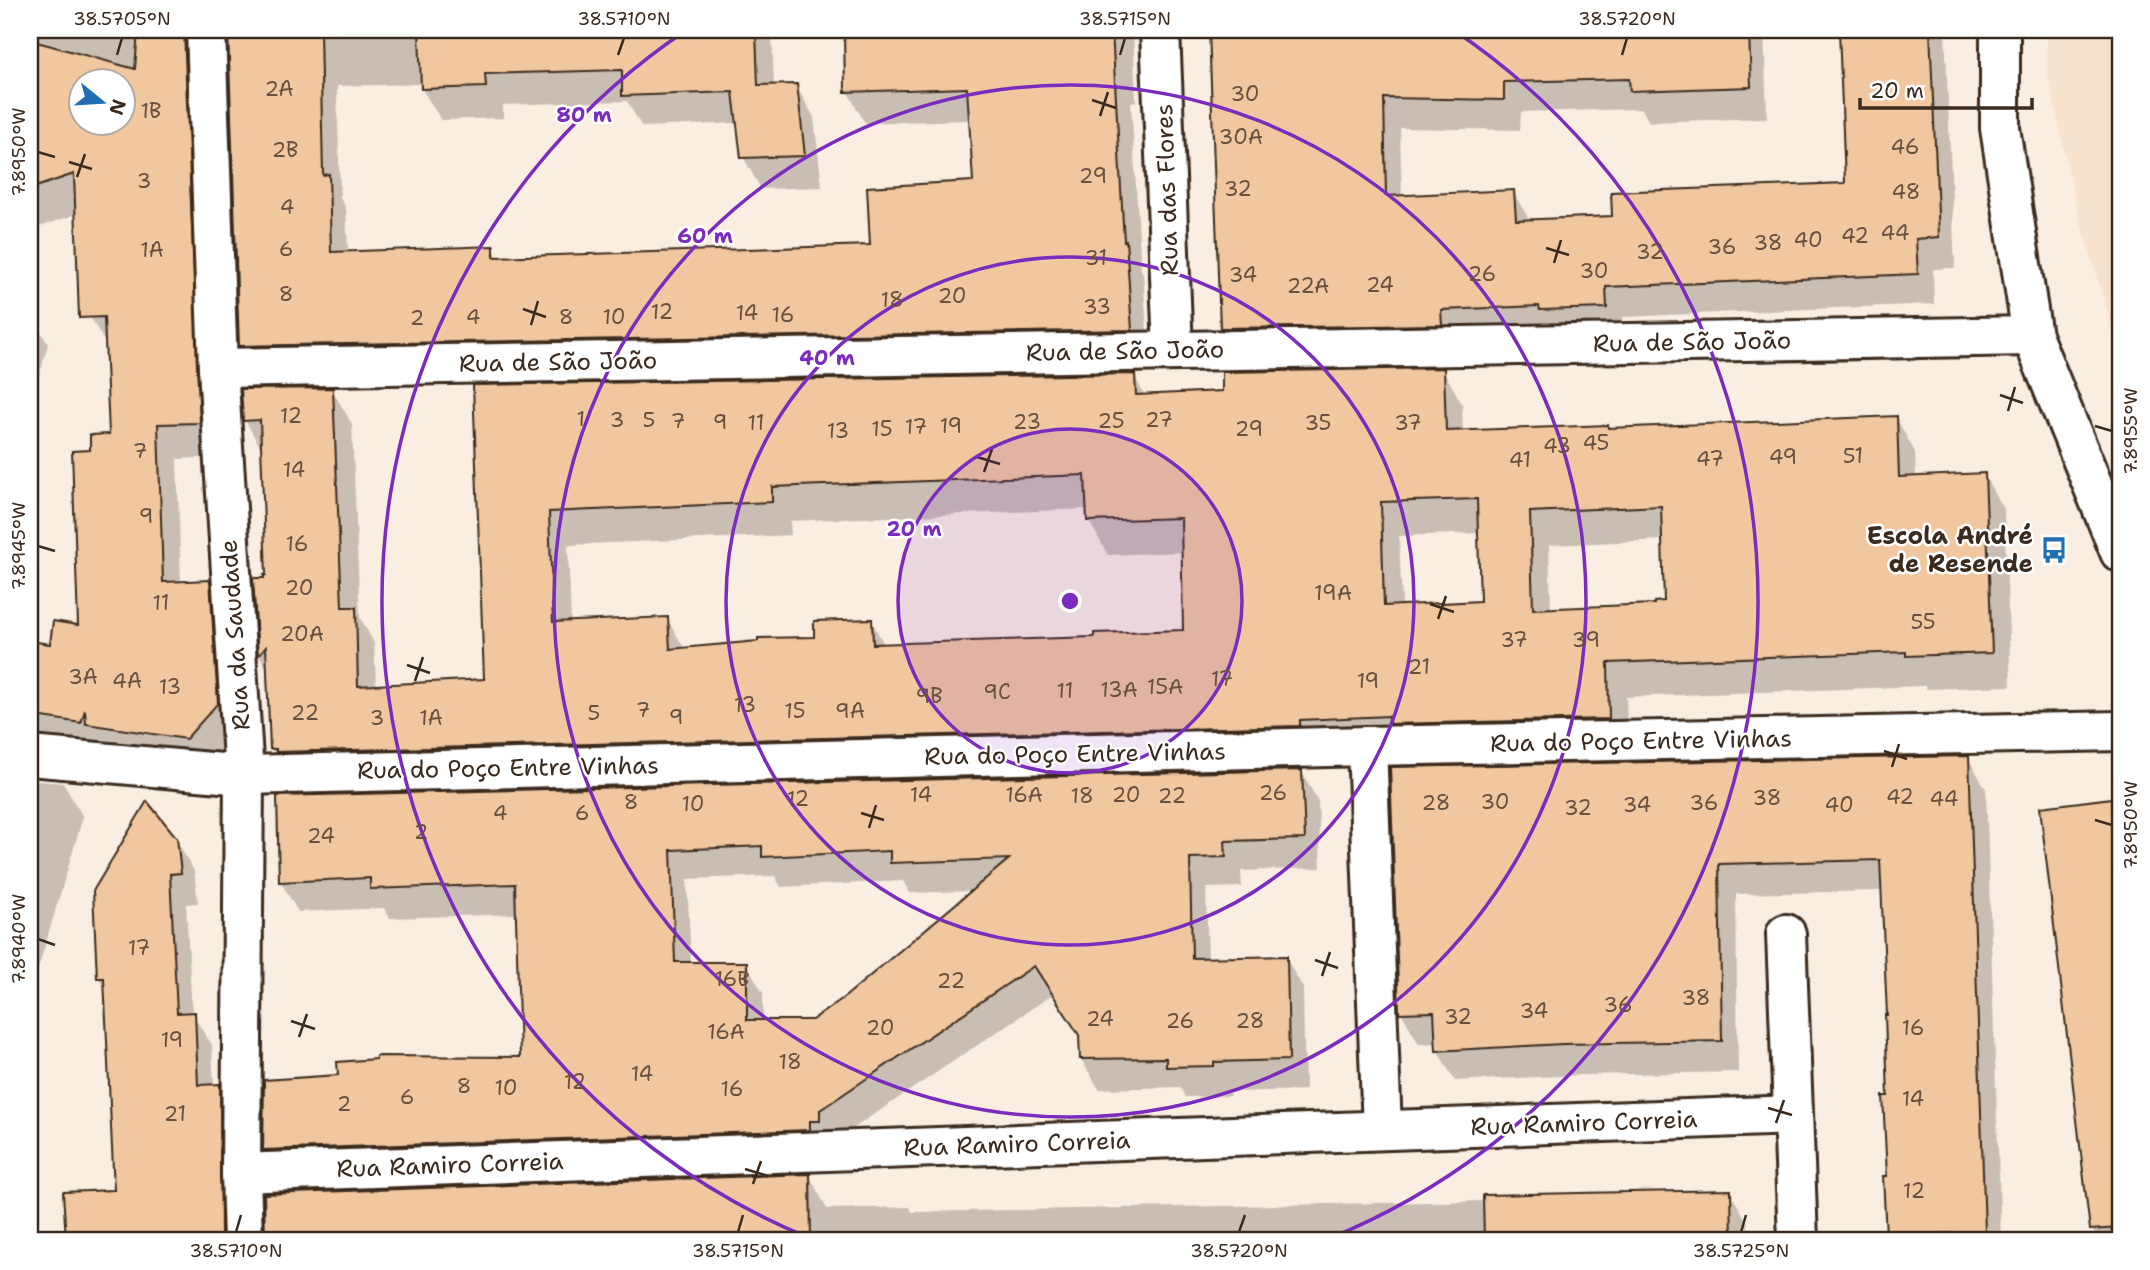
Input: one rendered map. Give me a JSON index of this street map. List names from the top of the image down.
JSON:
{
  "streets": {
    "street": [
      "Rua das Flores",
      "Rua de São João",
      "Rua da Saudade",
      "Rua do Poço Entre Vinhas",
      "Rua Ramiro Correia"
    ]
  },
  "crossings": [
    ["Rua das Flores", "Rua de São João"],
    ["Rua de São João", "Rua da Saudade"],
    ["Rua da Saudade", "Rua do Poço Entre Vinhas"],
    ["Rua da Saudade", "Rua Ramiro Correia"]
  ],
  "places": {
    "bus stop": ["Escola André de Resende"]
  },
  "house_numbers": [
    "2A",
    "30",
    "1B",
    "30A",
    "46",
    "2B",
    "29",
    "3",
    "32",
    "48",
    "4",
    "44",
    "42",
    "40",
    "38",
    "36",
    "6",
    "1A",
    "32",
    "31",
    "30",
    "26",
    "34",
    "24",
    "22A",
    "8",
    "20",
    "18",
    "33",
    "12",
    "14",
    "16",
    "4",
    "8",
    "10",
    "2",
    "12",
    "1",
    "3",
    "5",
    "27",
    "7",
    "25",
    "9",
    "23",
    "11",
    "35",
    "37",
    "19",
    "17",
    "15",
    "29",
    "13",
    "45",
    "43",
    "7",
    "51",
    "49",
    "47",
    "41",
    "14",
    "9",
    "16",
    "20",
    "19A",
    "11",
    "55",
    "20A",
    "37",
    "39",
    "21",
    "3A",
    "17",
    "4A",
    "19",
    "13",
    "15A",
    "13A",
    "11",
    "9C",
    "9B",
    "13",
    "7",
    "15",
    "9A",
    "22",
    "5",
    "9",
    "3",
    "1A",
    "26",
    "14",
    "16A",
    "20",
    "18",
    "22",
    "42",
    "38",
    "12",
    "44",
    "8",
    "30",
    "28",
    "36",
    "10",
    "34",
    "40",
    "32",
    "4",
    "6",
    "2",
    "24",
    "17",
    "16B",
    "22",
    "38",
    "36",
    "34",
    "32",
    "24",
    "26",
    "28",
    "20",
    "16",
    "16A",
    "19",
    "18",
    "14",
    "12",
    "8",
    "10",
    "16",
    "6",
    "14",
    "2",
    "21",
    "12"
  ],
  "scale_bar": "20 m",
  "north": "right",
  "coordinates": [
    "38.5705°N",
    "38.5710°N",
    "38.5715°N",
    "38.5720°N",
    "7.8950°W",
    "7.8955°W",
    "7.8945°W",
    "7.8940°W",
    "38.5725°N"
  ],
  "rings": [
    "80 m",
    "60 m",
    "40 m",
    "20 m"
  ]
}
